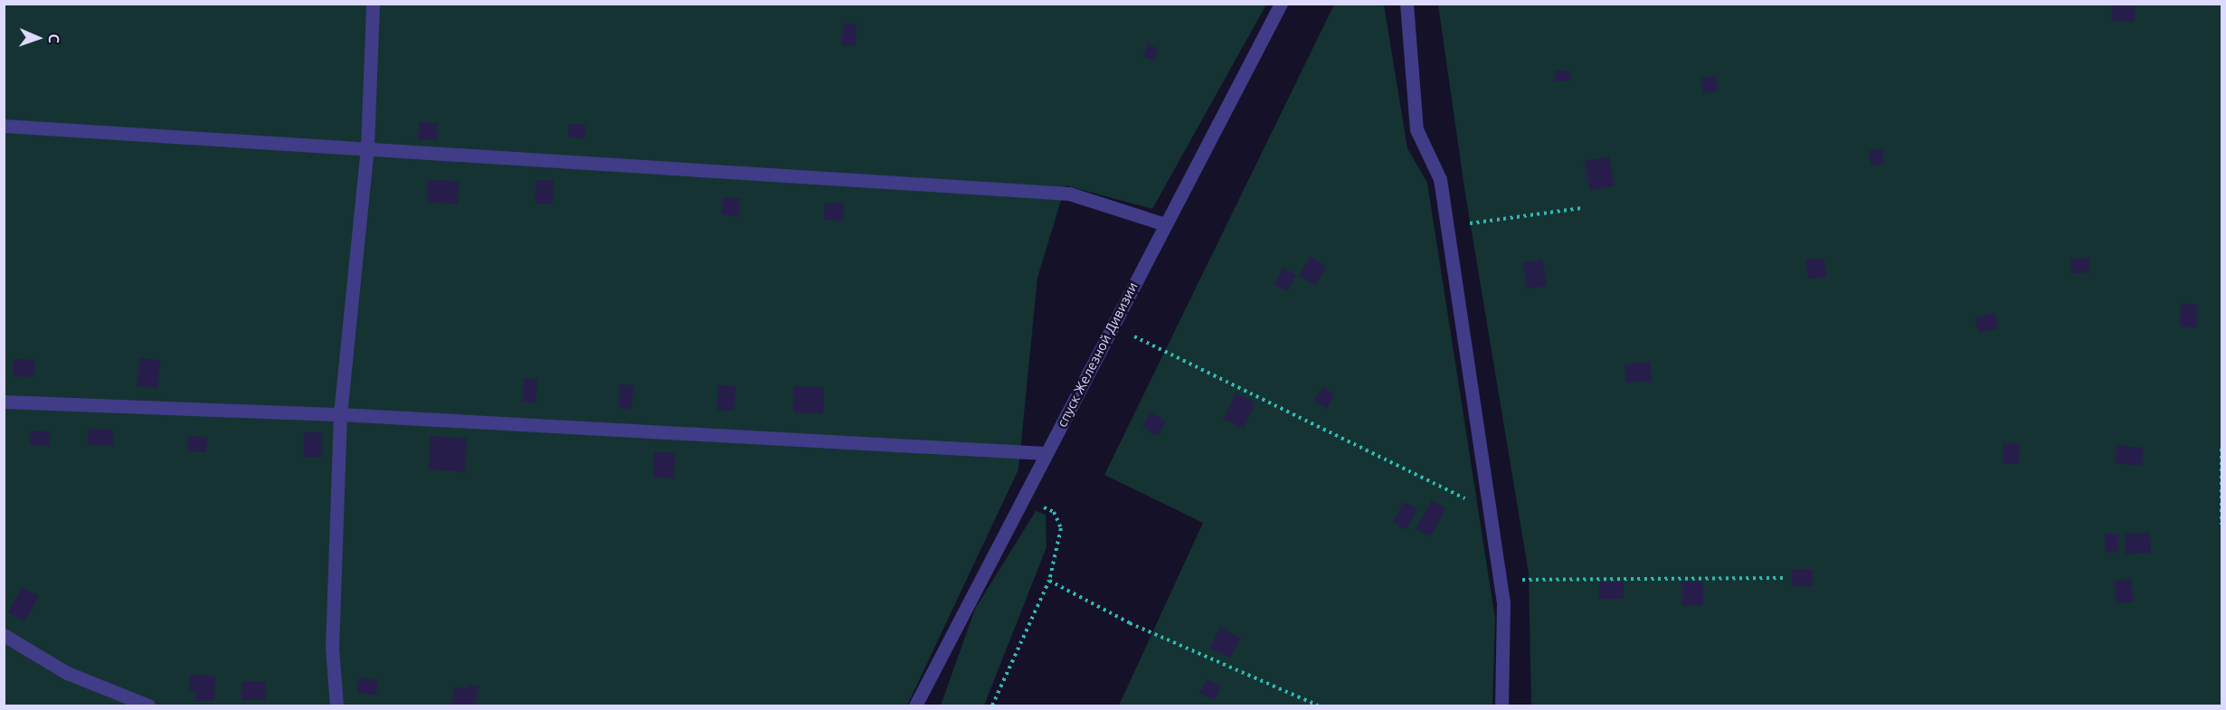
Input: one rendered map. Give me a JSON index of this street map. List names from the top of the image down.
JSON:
{
  "streets": {
    "lane": ["спуск Железной Дивизии"]
  },
  "north": "right"
}
